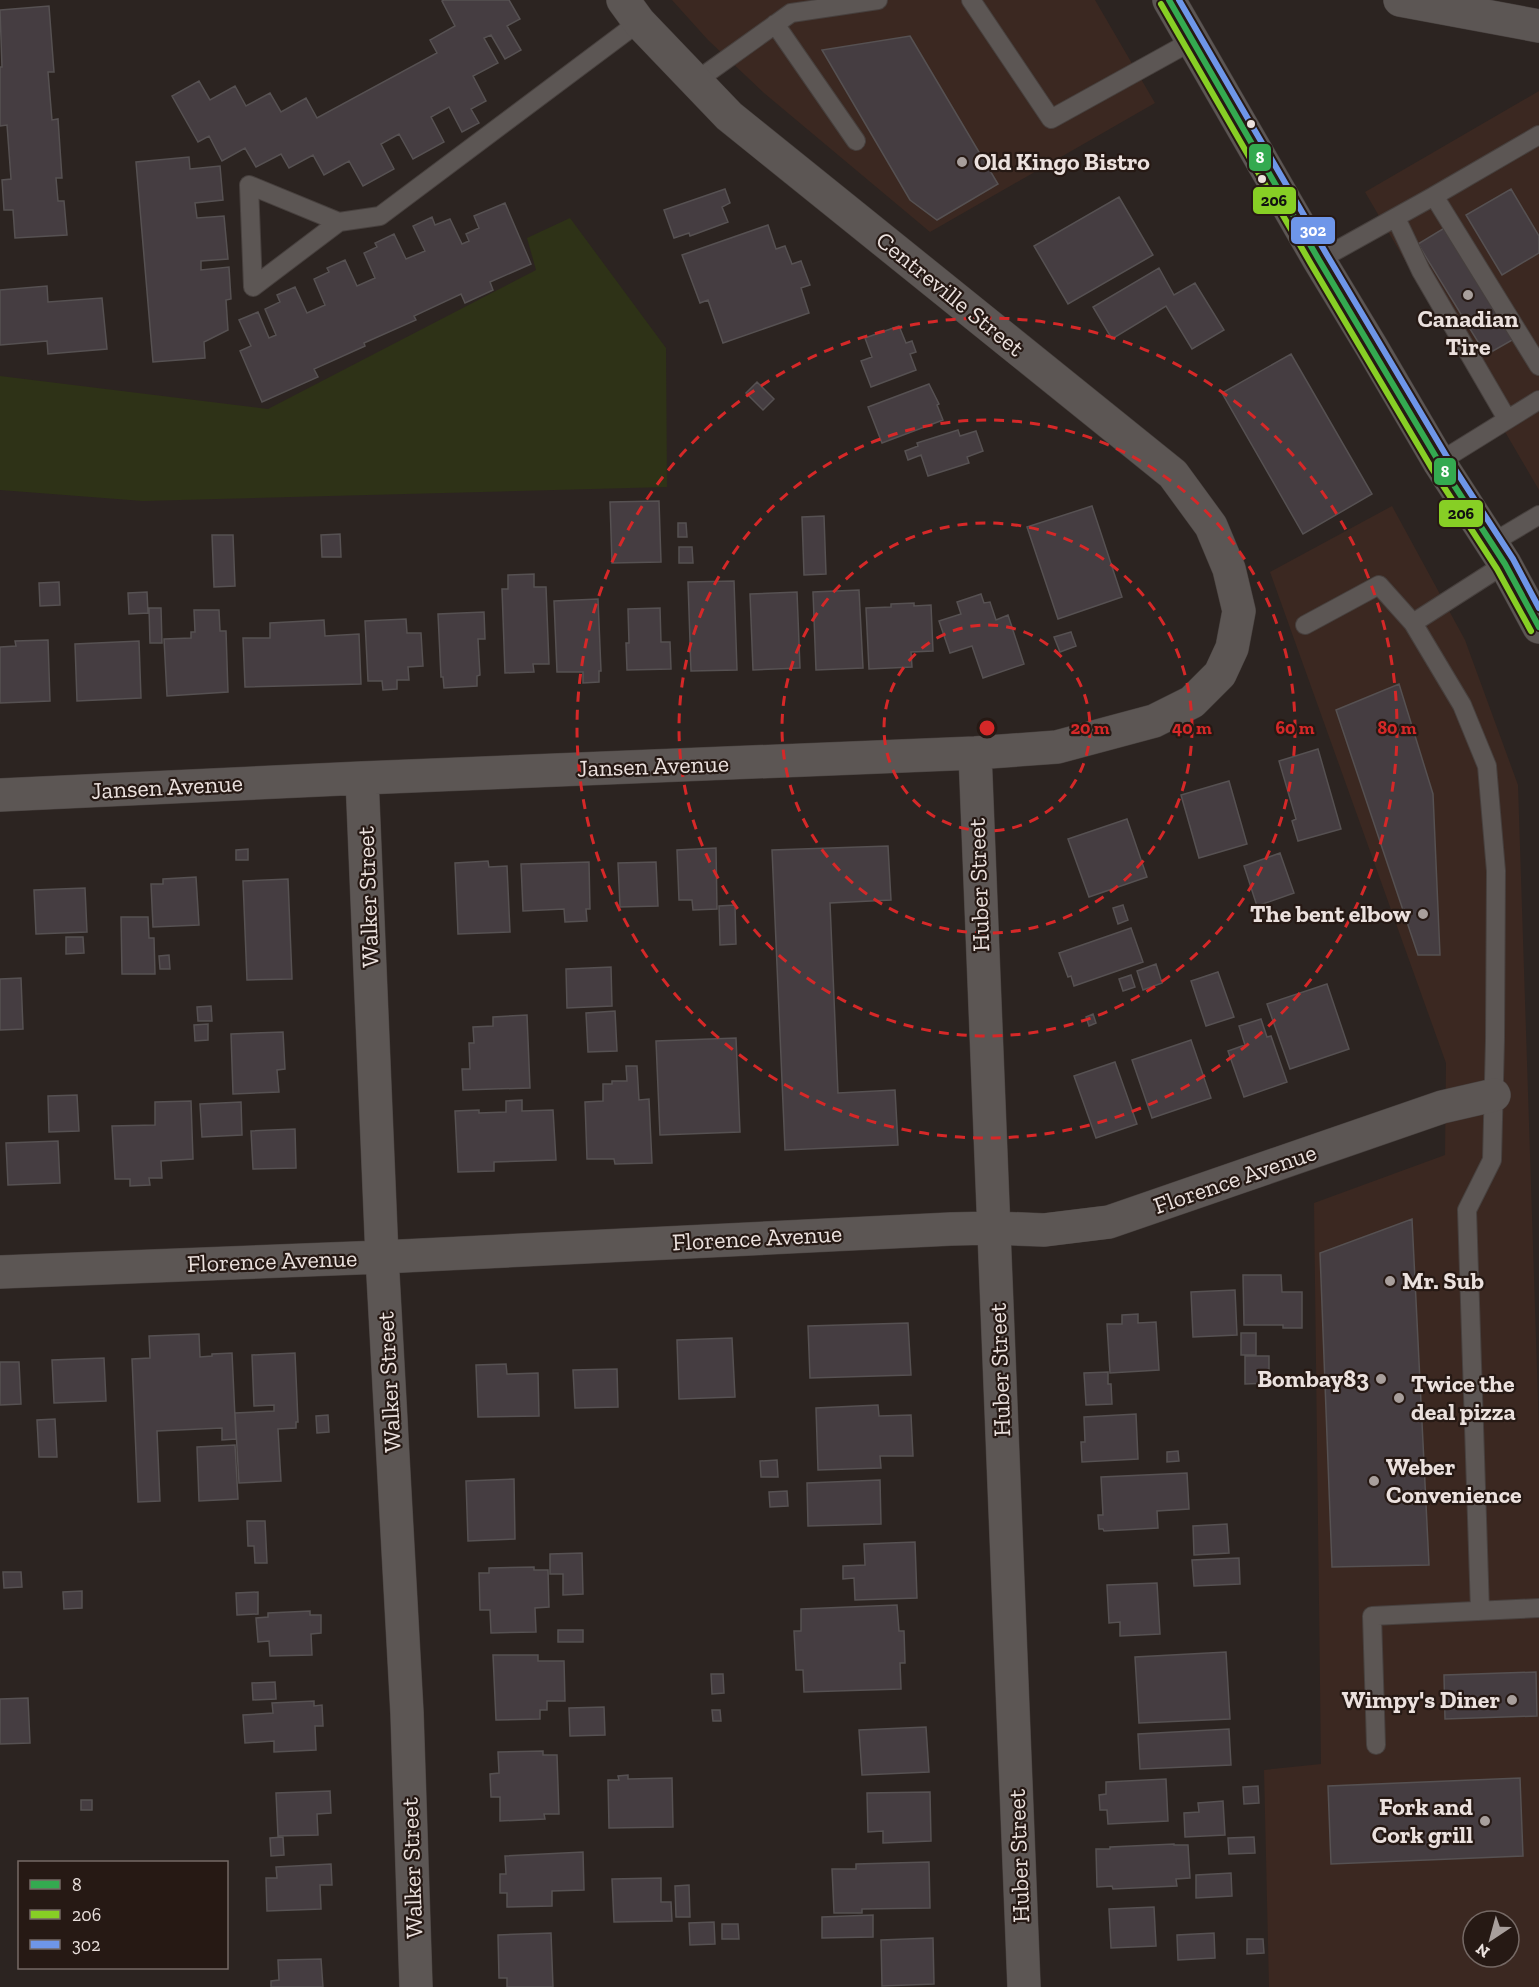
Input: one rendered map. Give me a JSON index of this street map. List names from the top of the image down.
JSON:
{
  "streets": {
    "street": [
      "Centreville Street",
      "Jansen Avenue",
      "Huber Street",
      "Walker Street",
      "Florence Avenue"
    ]
  },
  "crossings": [
    ["Centreville Street", "Jansen Avenue"],
    ["Jansen Avenue", "Huber Street"],
    ["Jansen Avenue", "Walker Street"],
    ["Huber Street", "Florence Avenue"],
    ["Walker Street", "Florence Avenue"]
  ],
  "places": [
    "Old Kingo Bistro",
    "Canadian Tire",
    "The bent elbow",
    "Mr. Sub",
    "Bombay83",
    "Twice the deal pizza",
    "Weber Convenience",
    "Wimpy's Diner",
    "Fork and Cork grill"
  ],
  "lines": ["transit line 8", "transit line 302", "transit line 206"],
  "legend": ["8", "206", "302"],
  "north": "bottom left",
  "rings": [
    "20 m",
    "40 m",
    "60 m",
    "80 m"
  ]
}
